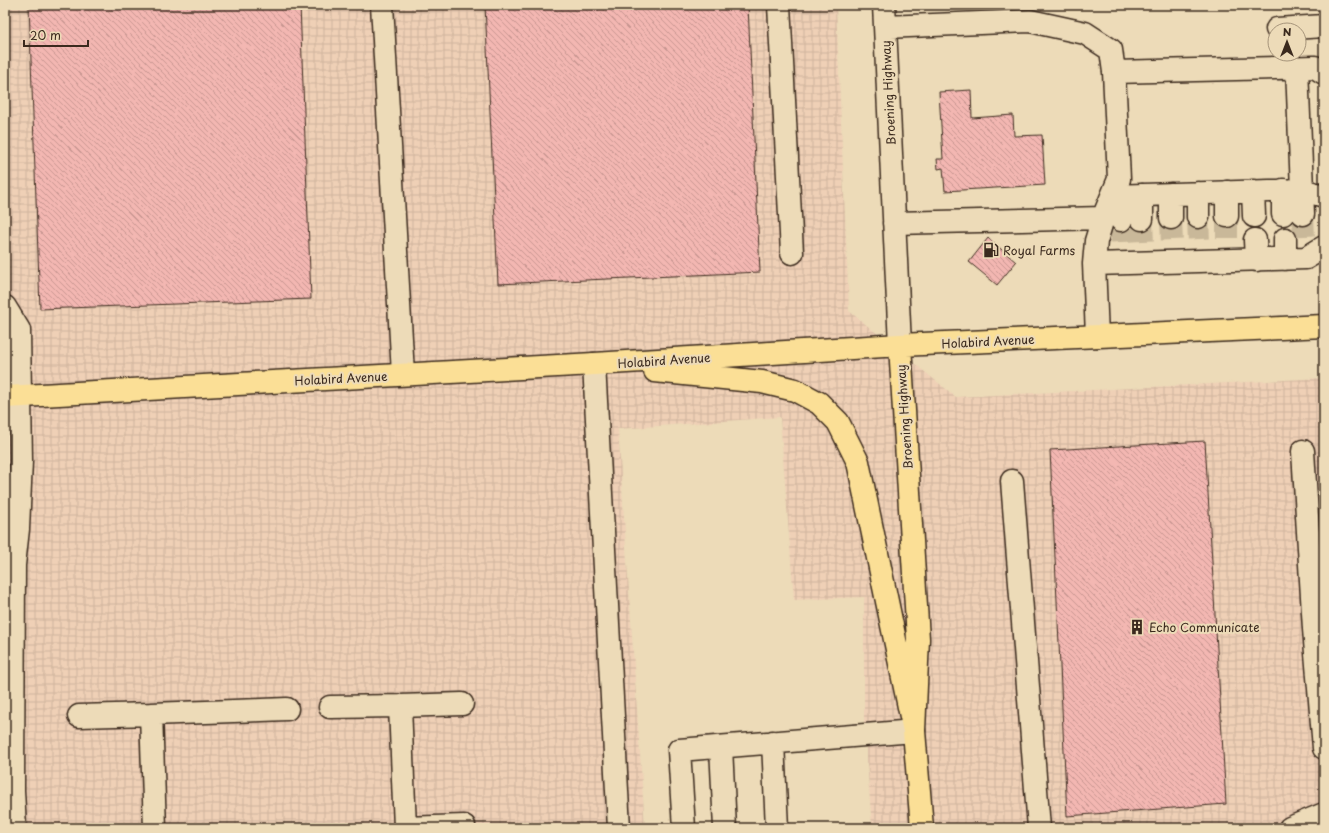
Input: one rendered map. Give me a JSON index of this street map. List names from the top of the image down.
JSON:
{
  "streets": {
    "main road": ["Broening Highway", "Holabird Avenue"]
  },
  "crossings": [
    ["Broening Highway", "Holabird Avenue"]
  ],
  "places": {
    "fuel station": ["Royal Farms"],
    "building": ["Echo Communicate"]
  },
  "scale_bar": "20 m",
  "north": "top"
}
